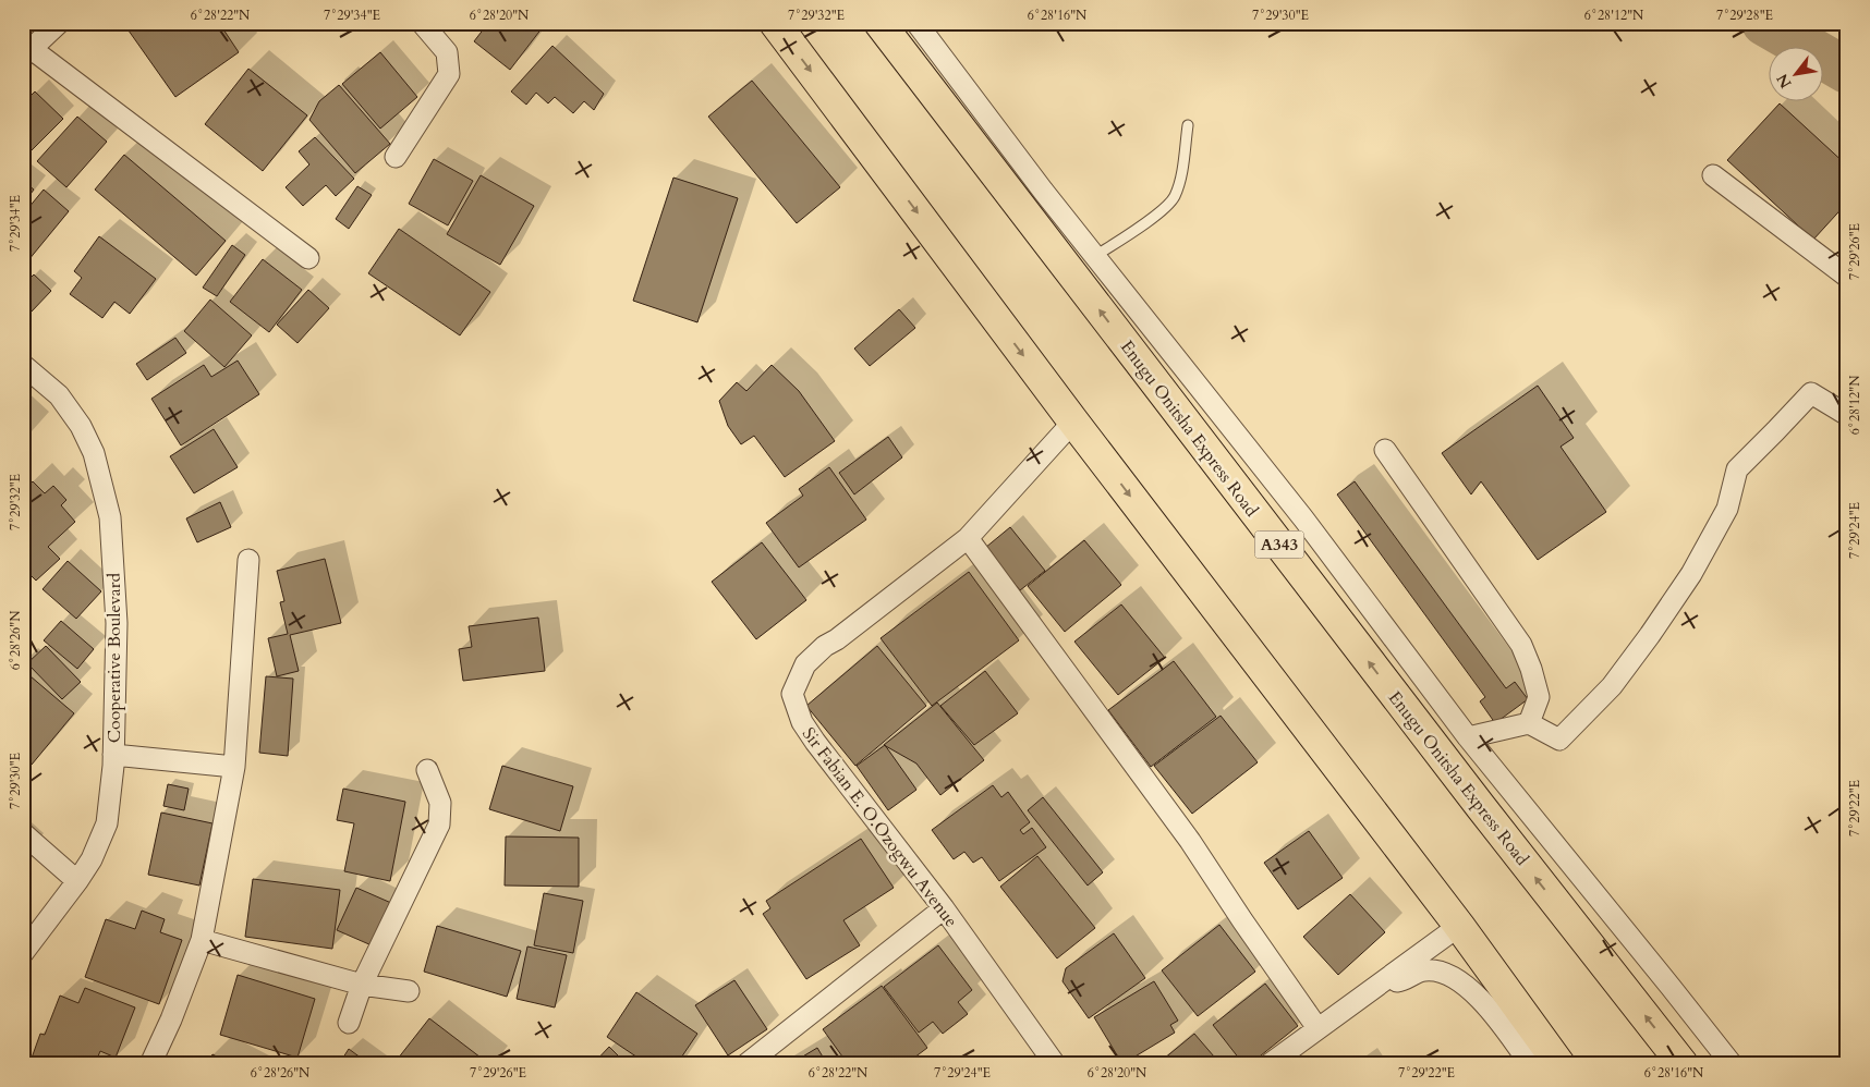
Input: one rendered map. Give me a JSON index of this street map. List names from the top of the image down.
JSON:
{
  "streets": {
    "highway": ["Enugu Onitsha Express Road", "A343"],
    "street": ["Cooperative Boulevard", "Sir Fabian E. O.Ozogwu Avenue"]
  },
  "north": "bottom left",
  "coordinates": [
    "6°28'22\"N",
    "7°29'34\"E",
    "6°28'20\"N",
    "7°29'32\"E",
    "6°28'16\"N",
    "7°29'30\"E",
    "6°28'12\"N",
    "7°29'28\"E",
    "7°29'26\"E",
    "7°29'24\"E",
    "6°28'26\"N",
    "7°29'22\"E"
  ]
}
